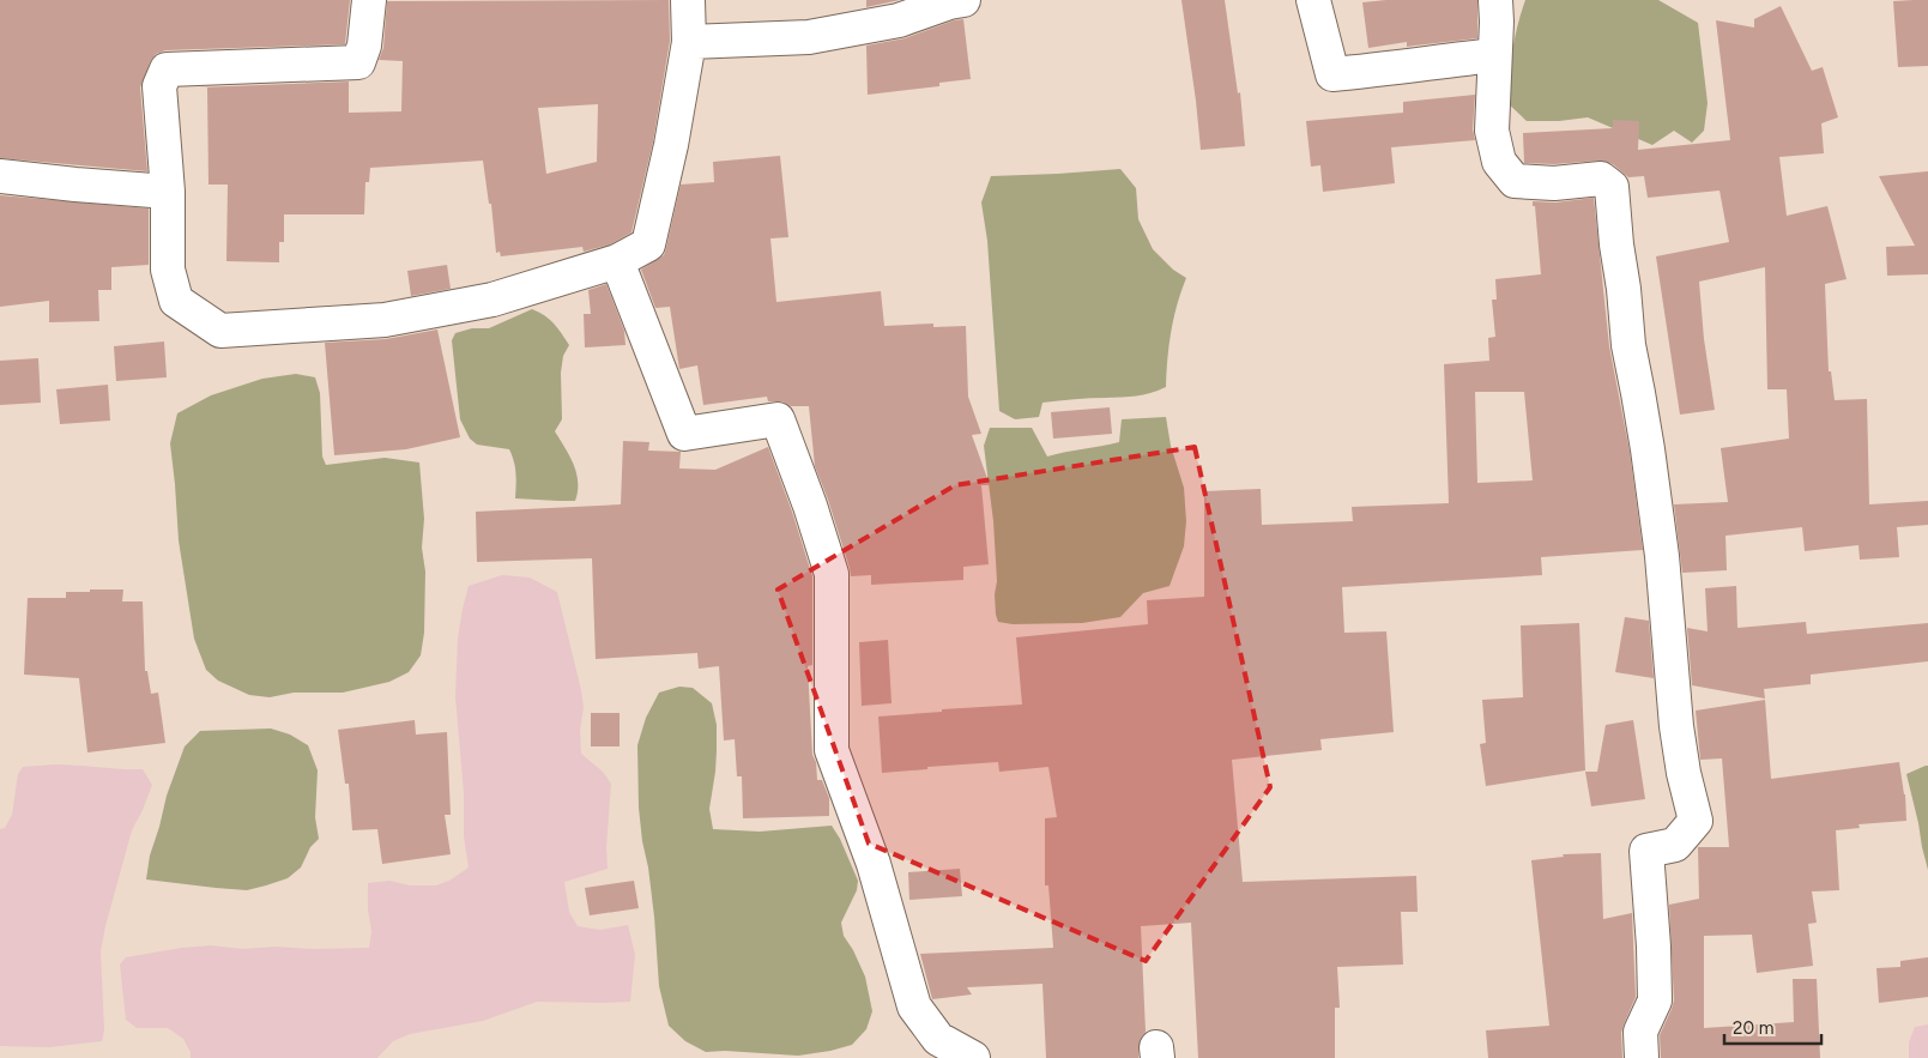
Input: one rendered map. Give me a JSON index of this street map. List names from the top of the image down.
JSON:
{
  "scale_bar": "20 m"
}
